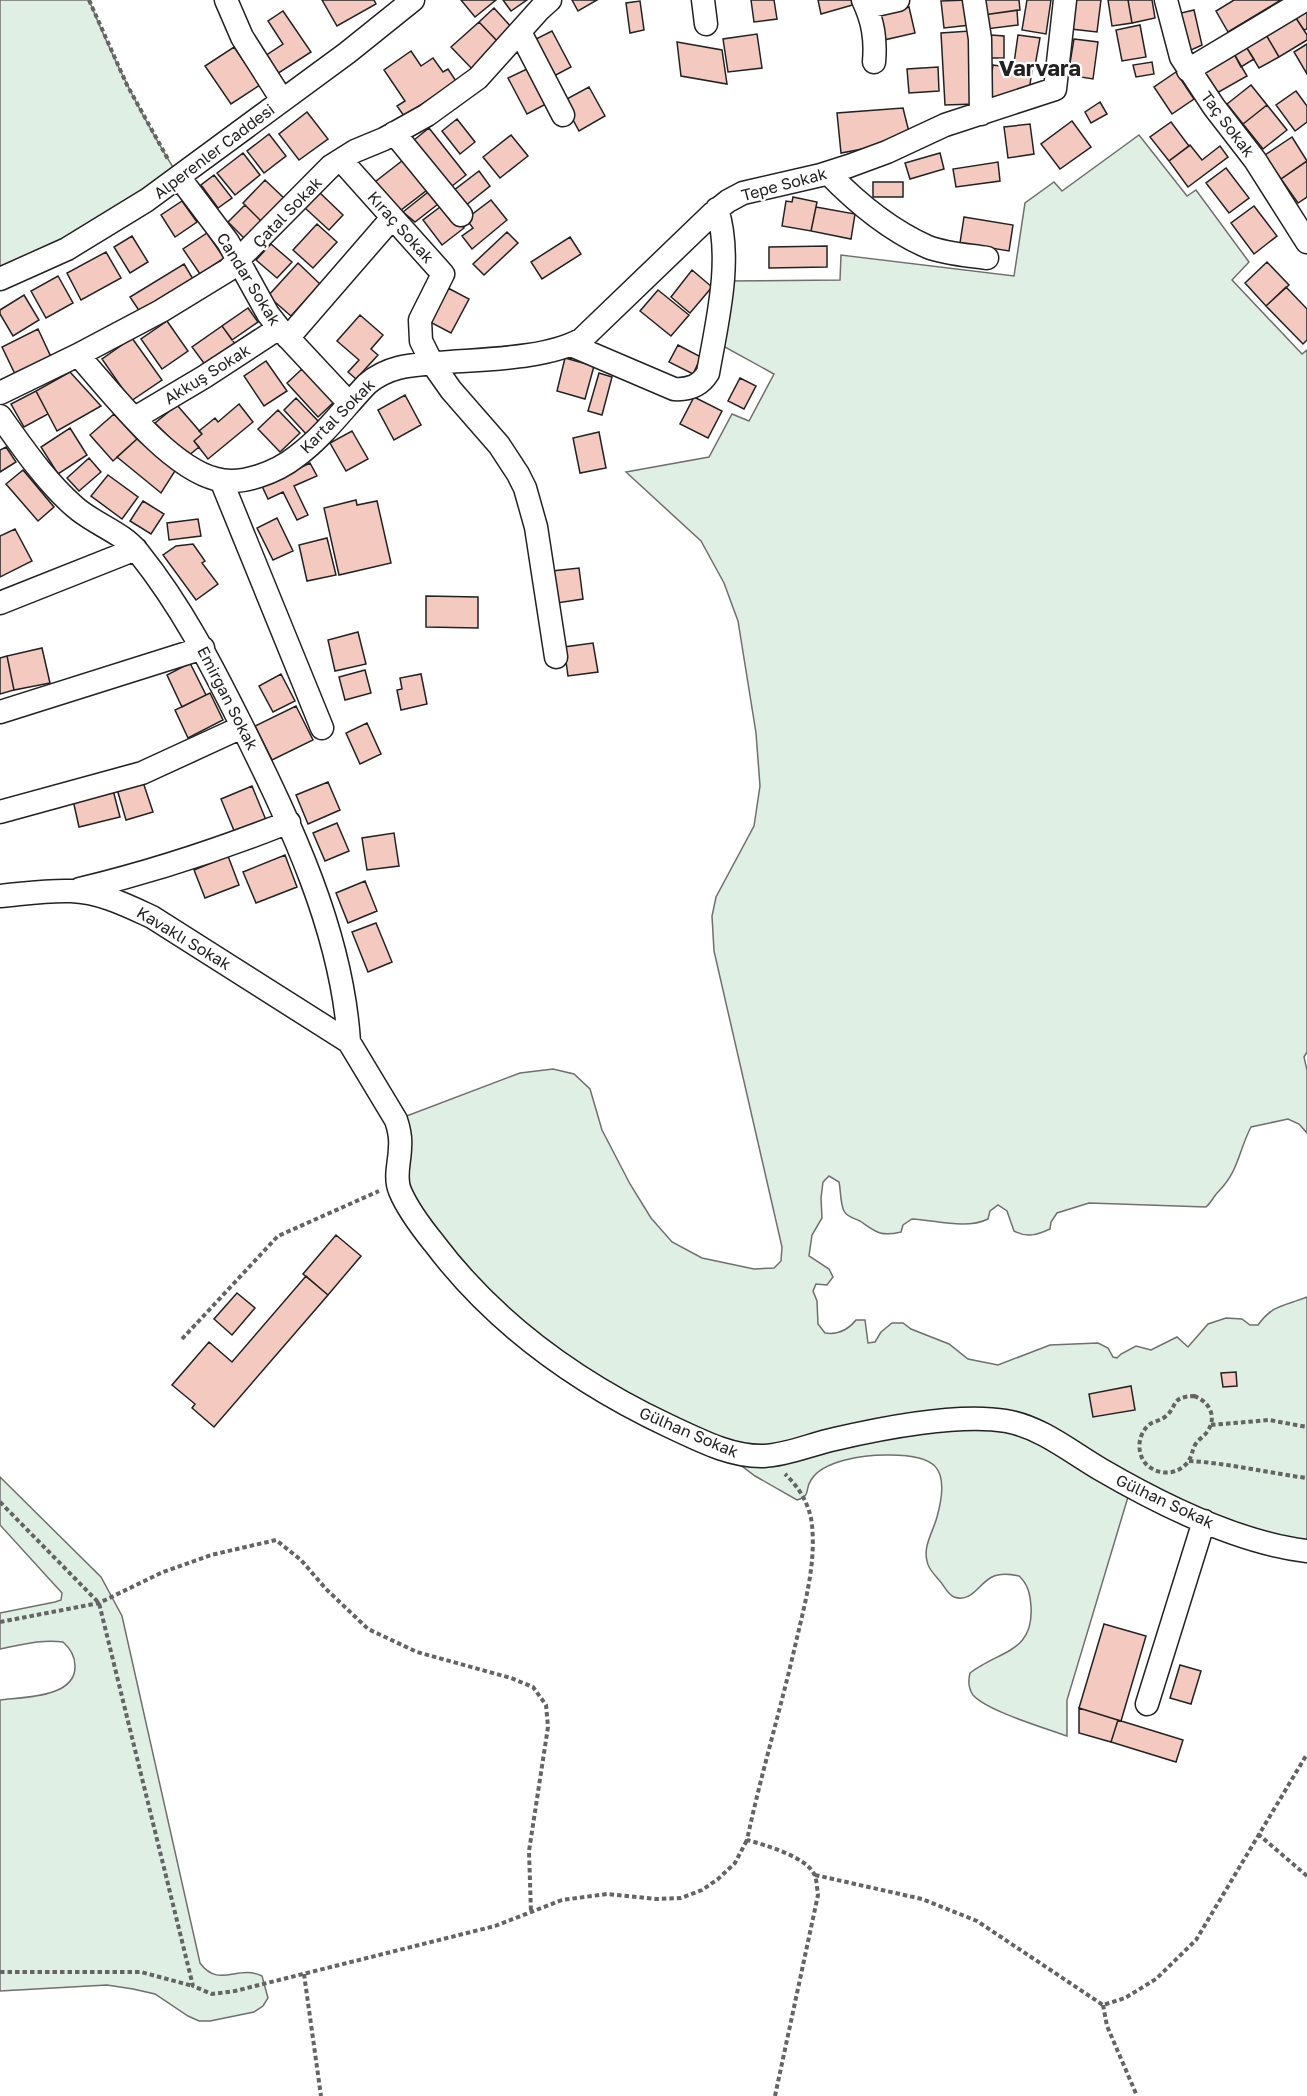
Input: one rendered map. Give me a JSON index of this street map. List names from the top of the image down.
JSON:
{
  "streets": {
    "street": [
      "Taç Sokak",
      "Alperenler Caddesi",
      "Tepe Sokak",
      "Çatal Sokak",
      "Kıraç Sokak",
      "Candar Sokak",
      "Akkuş Sokak",
      "Kartal Sokak",
      "Emirgan Sokak",
      "Kavaklı Sokak",
      "Gülhan Sokak"
    ]
  },
  "crossings": [
    ["Alperenler Caddesi", "Candar Sokak"],
    ["Tepe Sokak", "Kıraç Sokak"],
    ["Tepe Sokak", "Kartal Sokak"],
    ["Çatal Sokak", "Kıraç Sokak"],
    ["Çatal Sokak", "Candar Sokak"],
    ["Çatal Sokak", "Kartal Sokak"],
    ["Kıraç Sokak", "Akkuş Sokak"],
    ["Kıraç Sokak", "Kartal Sokak"],
    ["Candar Sokak", "Akkuş Sokak"],
    ["Candar Sokak", "Kartal Sokak"],
    ["Akkuş Sokak", "Kartal Sokak"],
    ["Emirgan Sokak", "Kavaklı Sokak"],
    ["Emirgan Sokak", "Gülhan Sokak"],
    ["Kavaklı Sokak", "Gülhan Sokak"]
  ],
  "districts": ["Varvara"]
}
